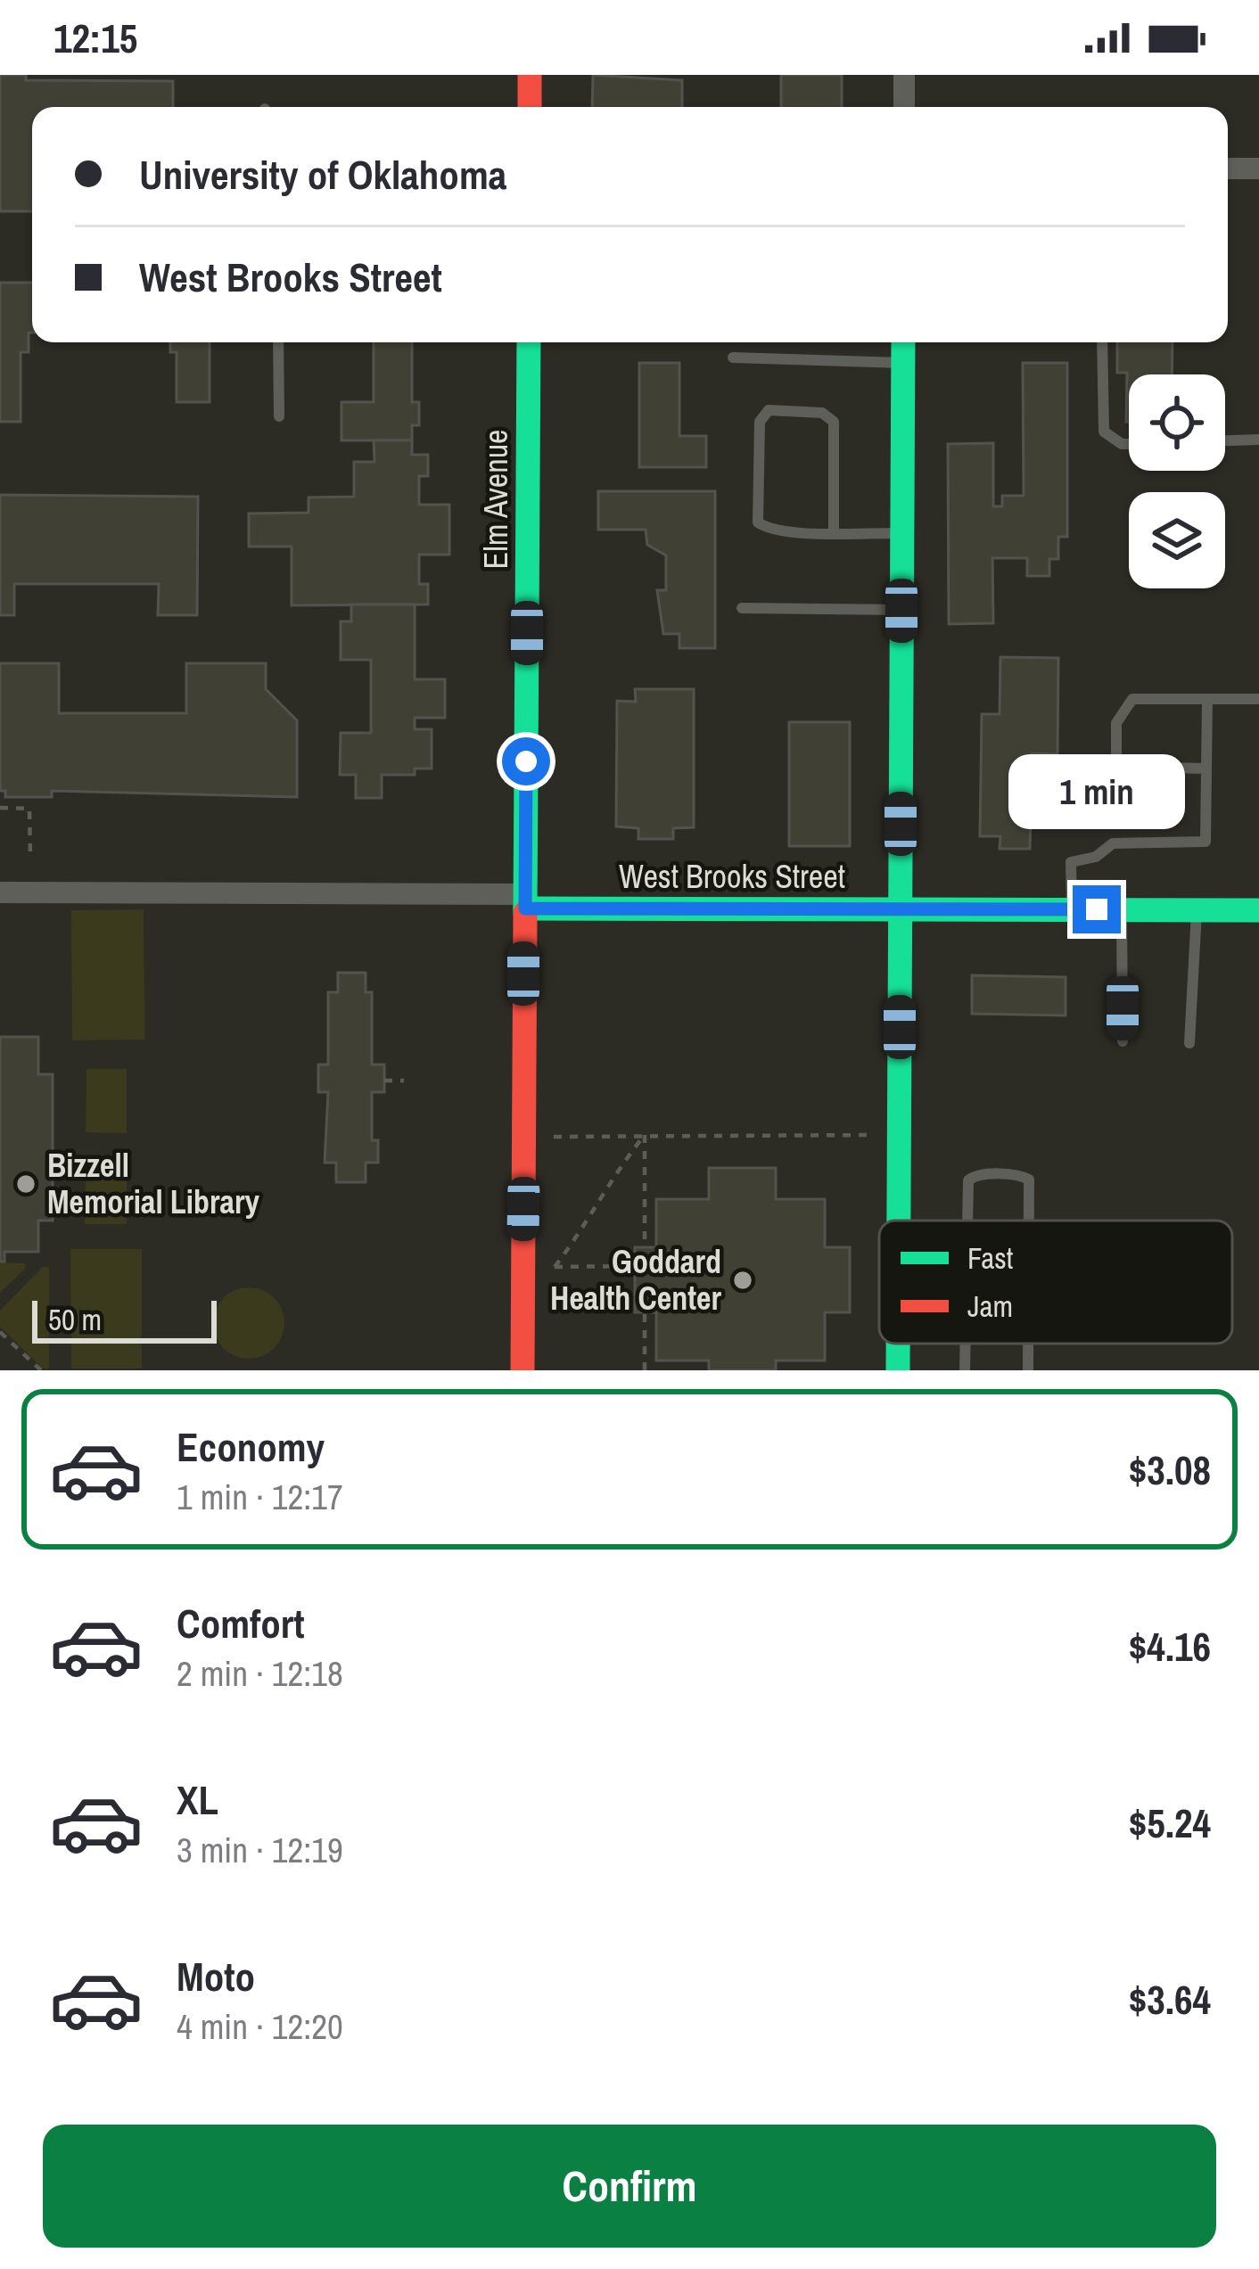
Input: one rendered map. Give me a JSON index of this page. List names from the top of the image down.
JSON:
{
  "streets": {
    "street": ["Elm Avenue", "West Brooks Street"]
  },
  "crossings": [
    ["Elm Avenue", "West Brooks Street"]
  ],
  "places": ["Bizzell Memorial Library", "Goddard Health Center"],
  "legend": ["Fast", "Jam"],
  "scale_bar": "50 m",
  "page": {
    "status": "12:15",
    "banner": ["University of Oklahoma", "West Brooks Street"],
    "bubble": "1 min",
    "scale": "50 m",
    "list": [
      {
        "name": "Economy",
        "note": "1 min · 12:17",
        "value": "$3.08"
      },
      {
        "name": "Comfort",
        "note": "2 min · 12:18",
        "value": "$4.16"
      },
      {
        "name": "XL",
        "note": "3 min · 12:19",
        "value": "$5.24"
      },
      {
        "name": "Moto",
        "note": "4 min · 12:20",
        "value": "$3.64"
      }
    ],
    "buttons": "Confirm"
  }
}
